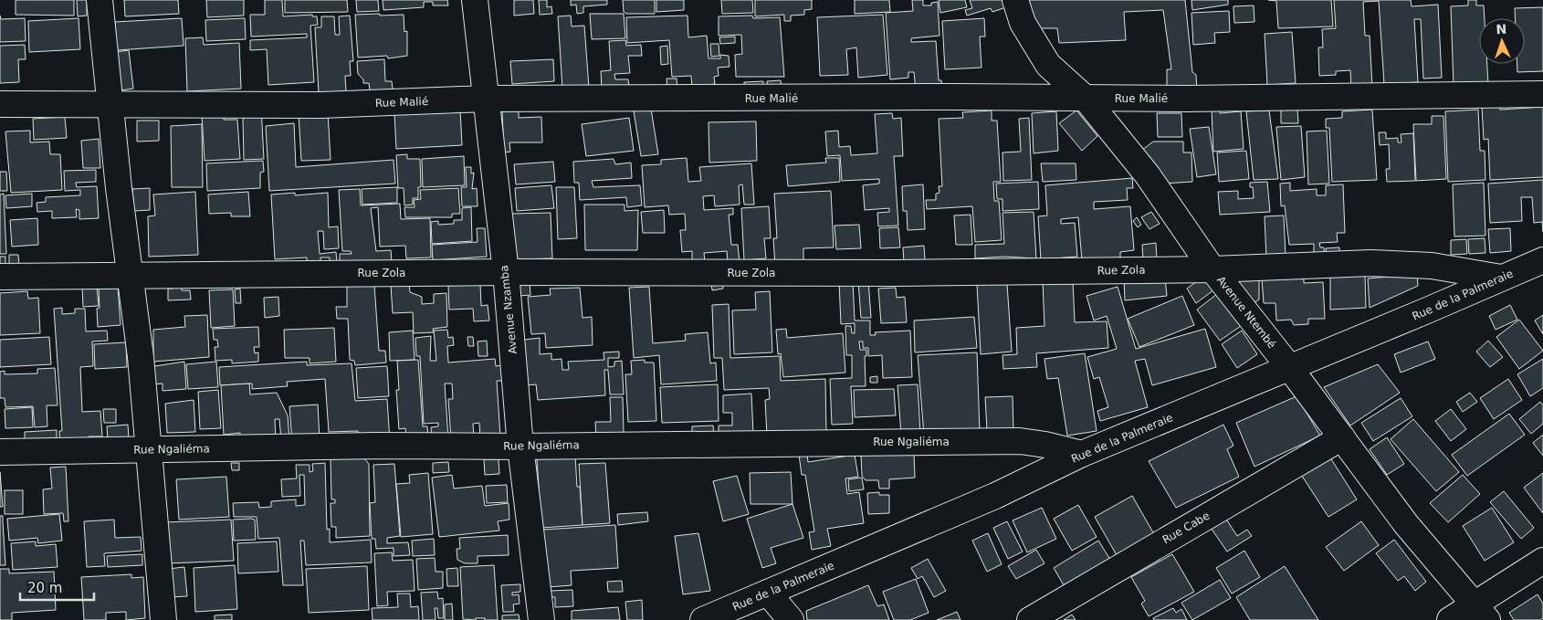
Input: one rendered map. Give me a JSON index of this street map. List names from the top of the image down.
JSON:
{
  "streets": {
    "street": [
      "Rue Malié",
      "Rue Zola",
      "Rue de la Palmeraie",
      "Avenue Nzamba",
      "Avenue Ntembé",
      "Rue Ngaliéma",
      "Rue Cabe"
    ]
  },
  "crossings": [
    ["Rue Malié", "Avenue Nzamba"],
    ["Rue Malié", "Avenue Ntembé"],
    ["Rue Zola", "Rue de la Palmeraie"],
    ["Rue Zola", "Avenue Nzamba"],
    ["Rue Zola", "Avenue Ntembé"],
    ["Rue de la Palmeraie", "Avenue Ntembé"],
    ["Rue de la Palmeraie", "Rue Ngaliéma"],
    ["Avenue Nzamba", "Rue Ngaliéma"],
    ["Avenue Ntembé", "Rue Cabe"]
  ],
  "scale_bar": "20 m",
  "north": "top"
}
